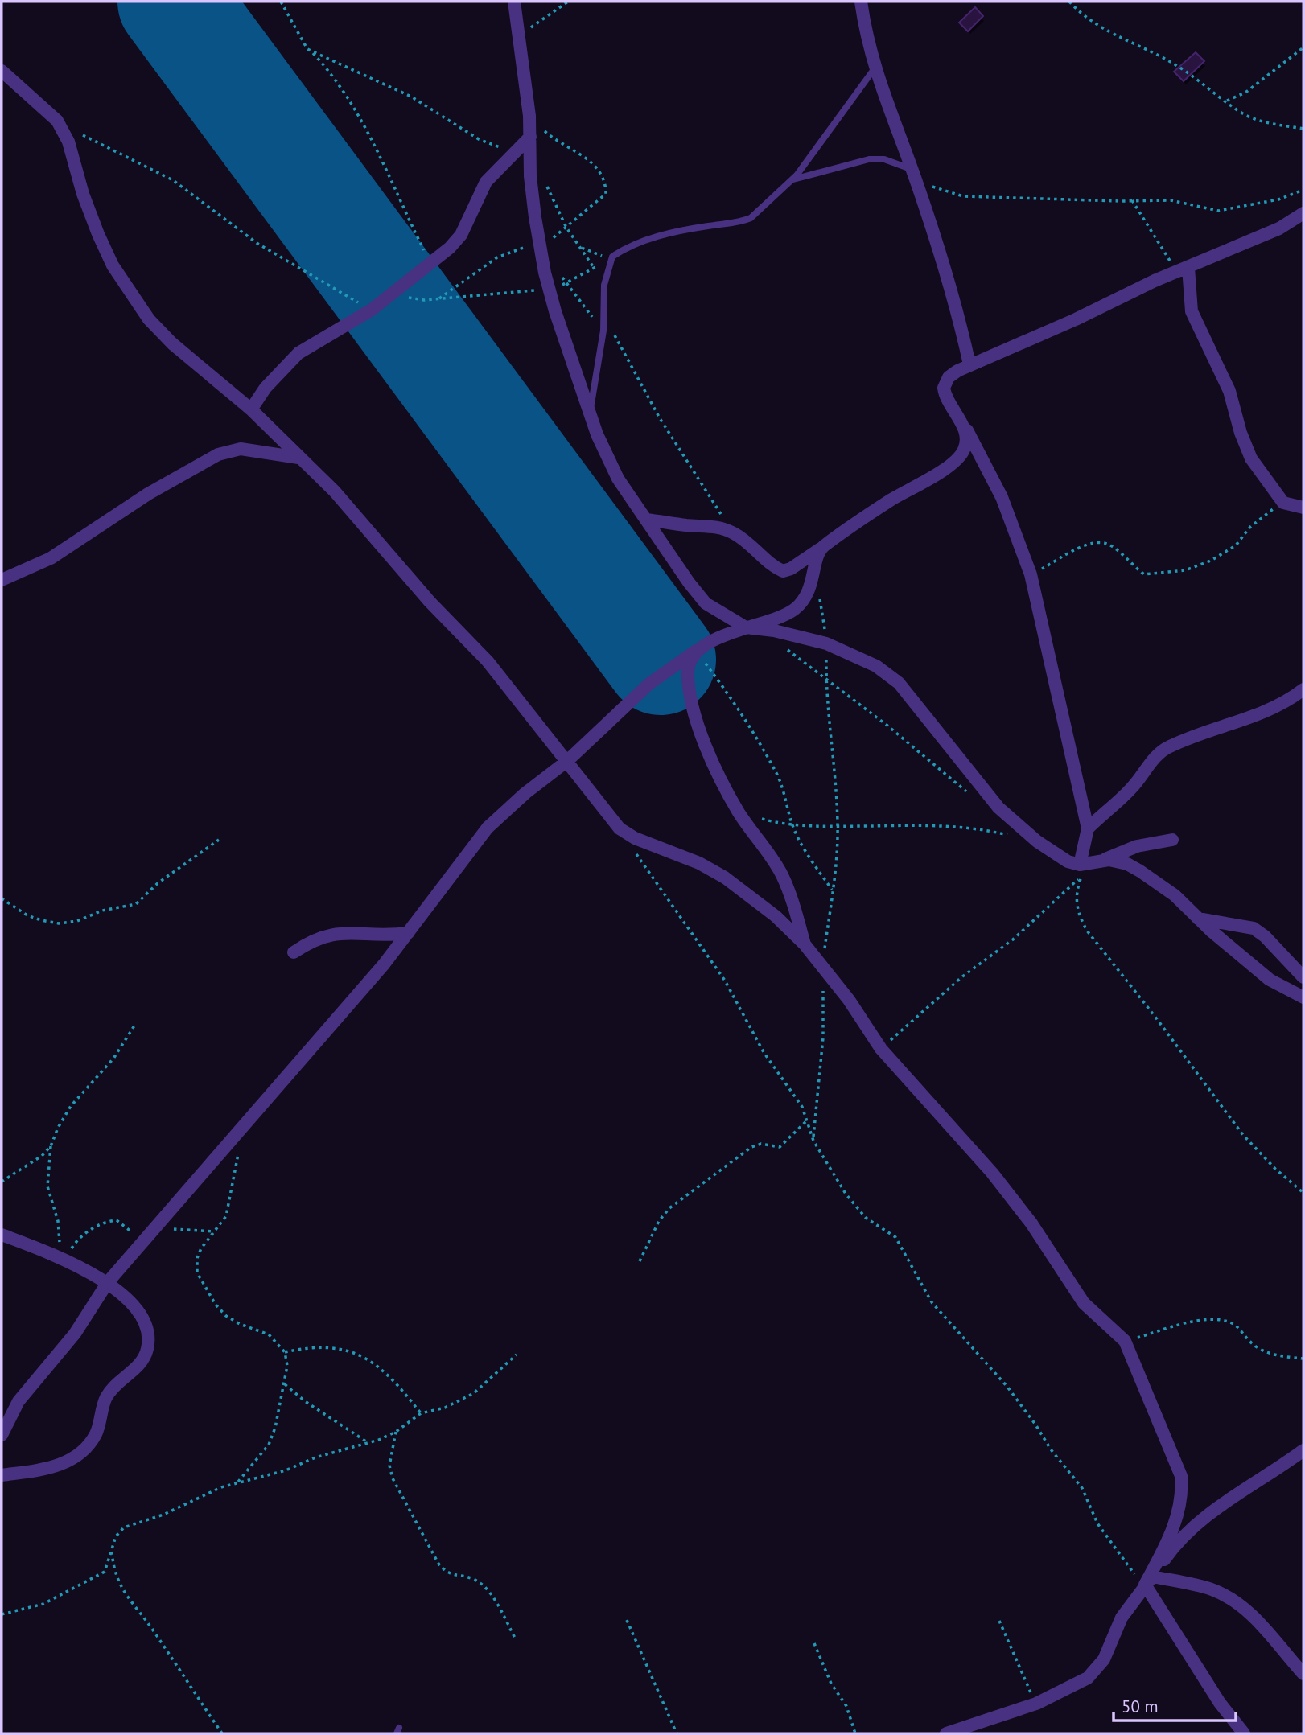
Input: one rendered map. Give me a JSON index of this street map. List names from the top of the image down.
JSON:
{
  "scale_bar": "50 m"
}
